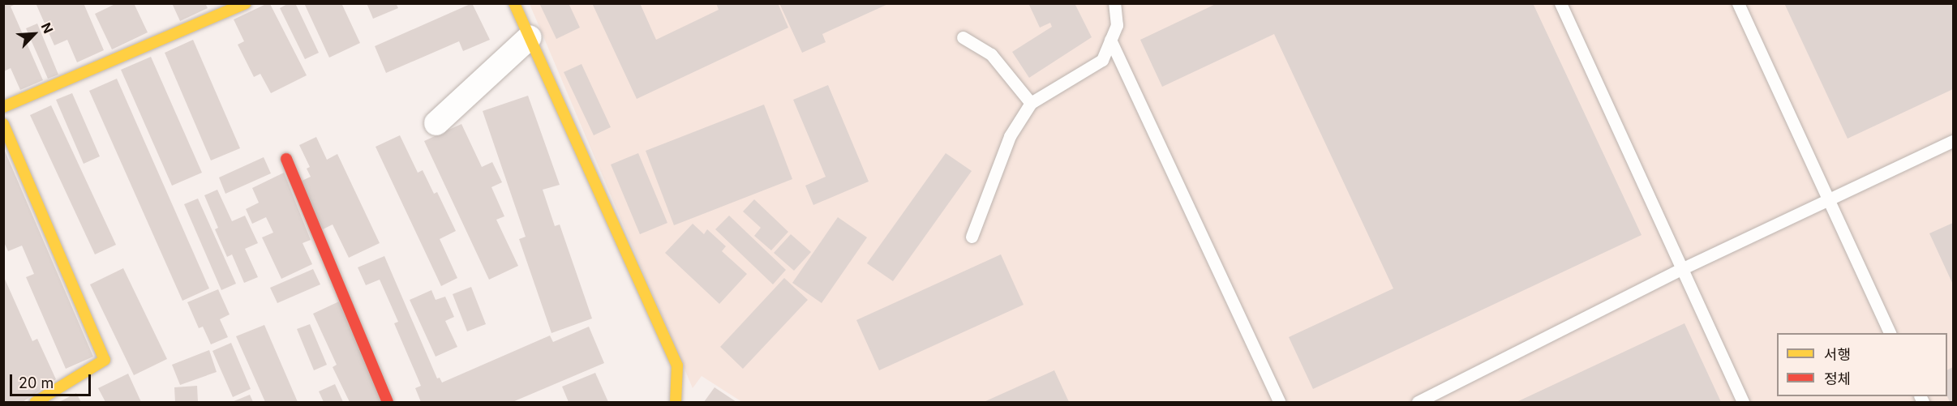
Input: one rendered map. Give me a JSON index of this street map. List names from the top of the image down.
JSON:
{
  "legend": ["서행", "정체"],
  "scale_bar": "20 m",
  "north": "top right"
}
